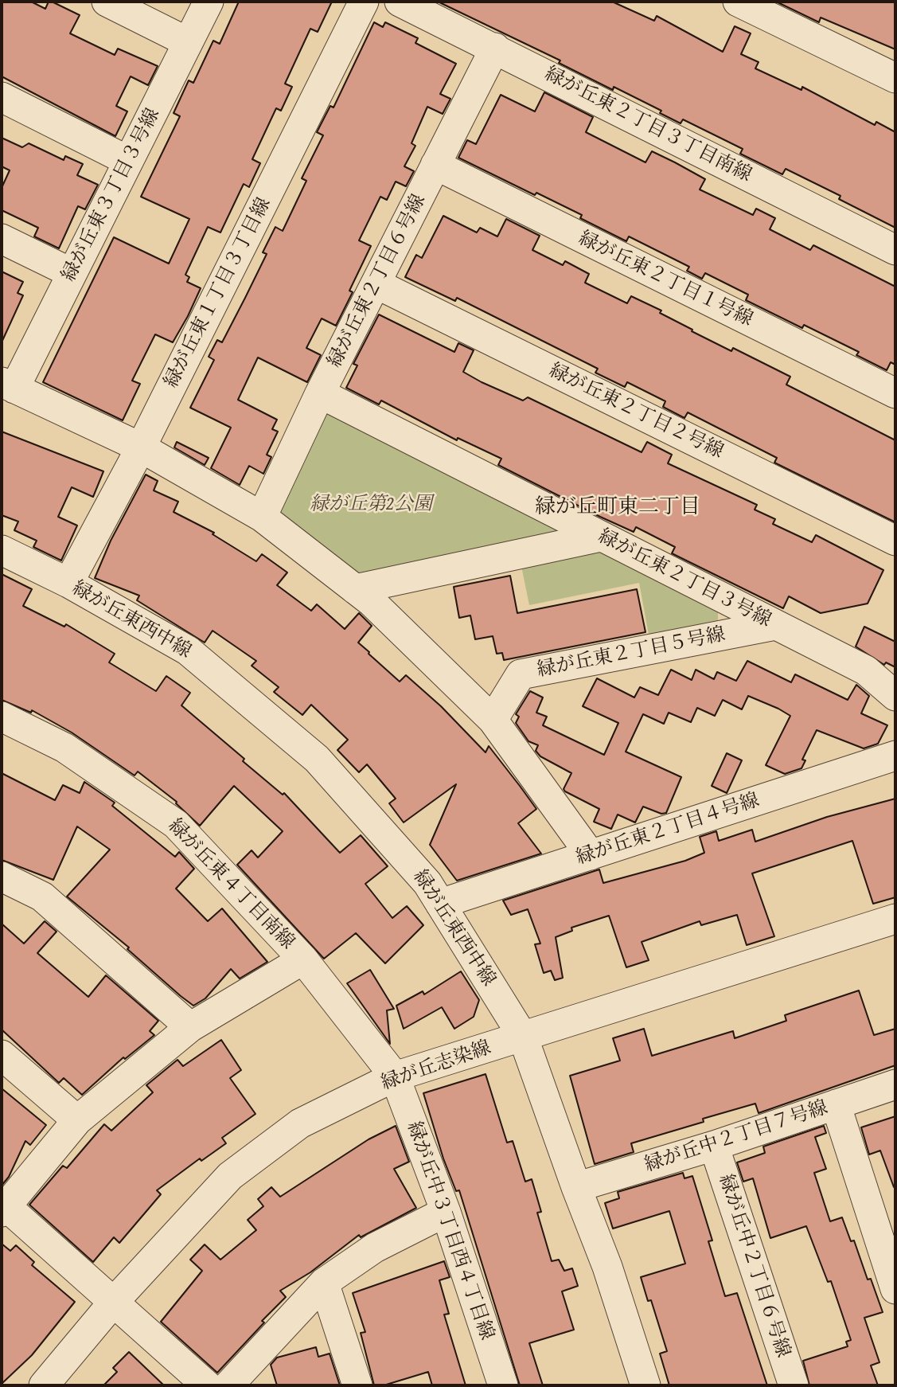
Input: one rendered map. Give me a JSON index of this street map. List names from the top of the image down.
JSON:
{
  "streets": {
    "street": [
      "緑が丘東２丁目３丁目南線",
      "緑が丘東３丁目３号線",
      "緑が丘東２丁目１号線",
      "緑が丘東２丁目６号線",
      "緑が丘東１丁目３丁目線",
      "緑が丘東２丁目２号線",
      "緑が丘東２丁目３号線",
      "緑が丘東西中線",
      "緑が丘東２丁目５号線",
      "緑が丘東２丁目４号線",
      "緑が丘東４丁目南線",
      "緑が丘志染線",
      "緑が丘中２丁目７号線",
      "緑が丘中３丁目西４丁目線",
      "緑が丘中２丁目６号線"
    ]
  },
  "crossings": [
    ["緑が丘東２丁目３丁目南線", "緑が丘東２丁目６号線"],
    ["緑が丘東２丁目１号線", "緑が丘東２丁目６号線"],
    ["緑が丘東２丁目６号線", "緑が丘東２丁目２号線"],
    ["緑が丘東２丁目６号線", "緑が丘東２丁目３号線"],
    ["緑が丘東１丁目３丁目線", "緑が丘東西中線"],
    ["緑が丘東２丁目３号線", "緑が丘東２丁目５号線"],
    ["緑が丘東西中線", "緑が丘東２丁目４号線"],
    ["緑が丘東西中線", "緑が丘志染線"],
    ["緑が丘東西中線", "緑が丘中２丁目７号線"],
    ["緑が丘東４丁目南線", "緑が丘志染線"],
    ["緑が丘東４丁目南線", "緑が丘中３丁目西４丁目線"],
    ["緑が丘志染線", "緑が丘中３丁目西４丁目線"],
    ["緑が丘中２丁目７号線", "緑が丘中２丁目６号線"]
  ],
  "districts": ["緑が丘町東二丁目"],
  "parks": ["緑が丘第2公園"]
}
